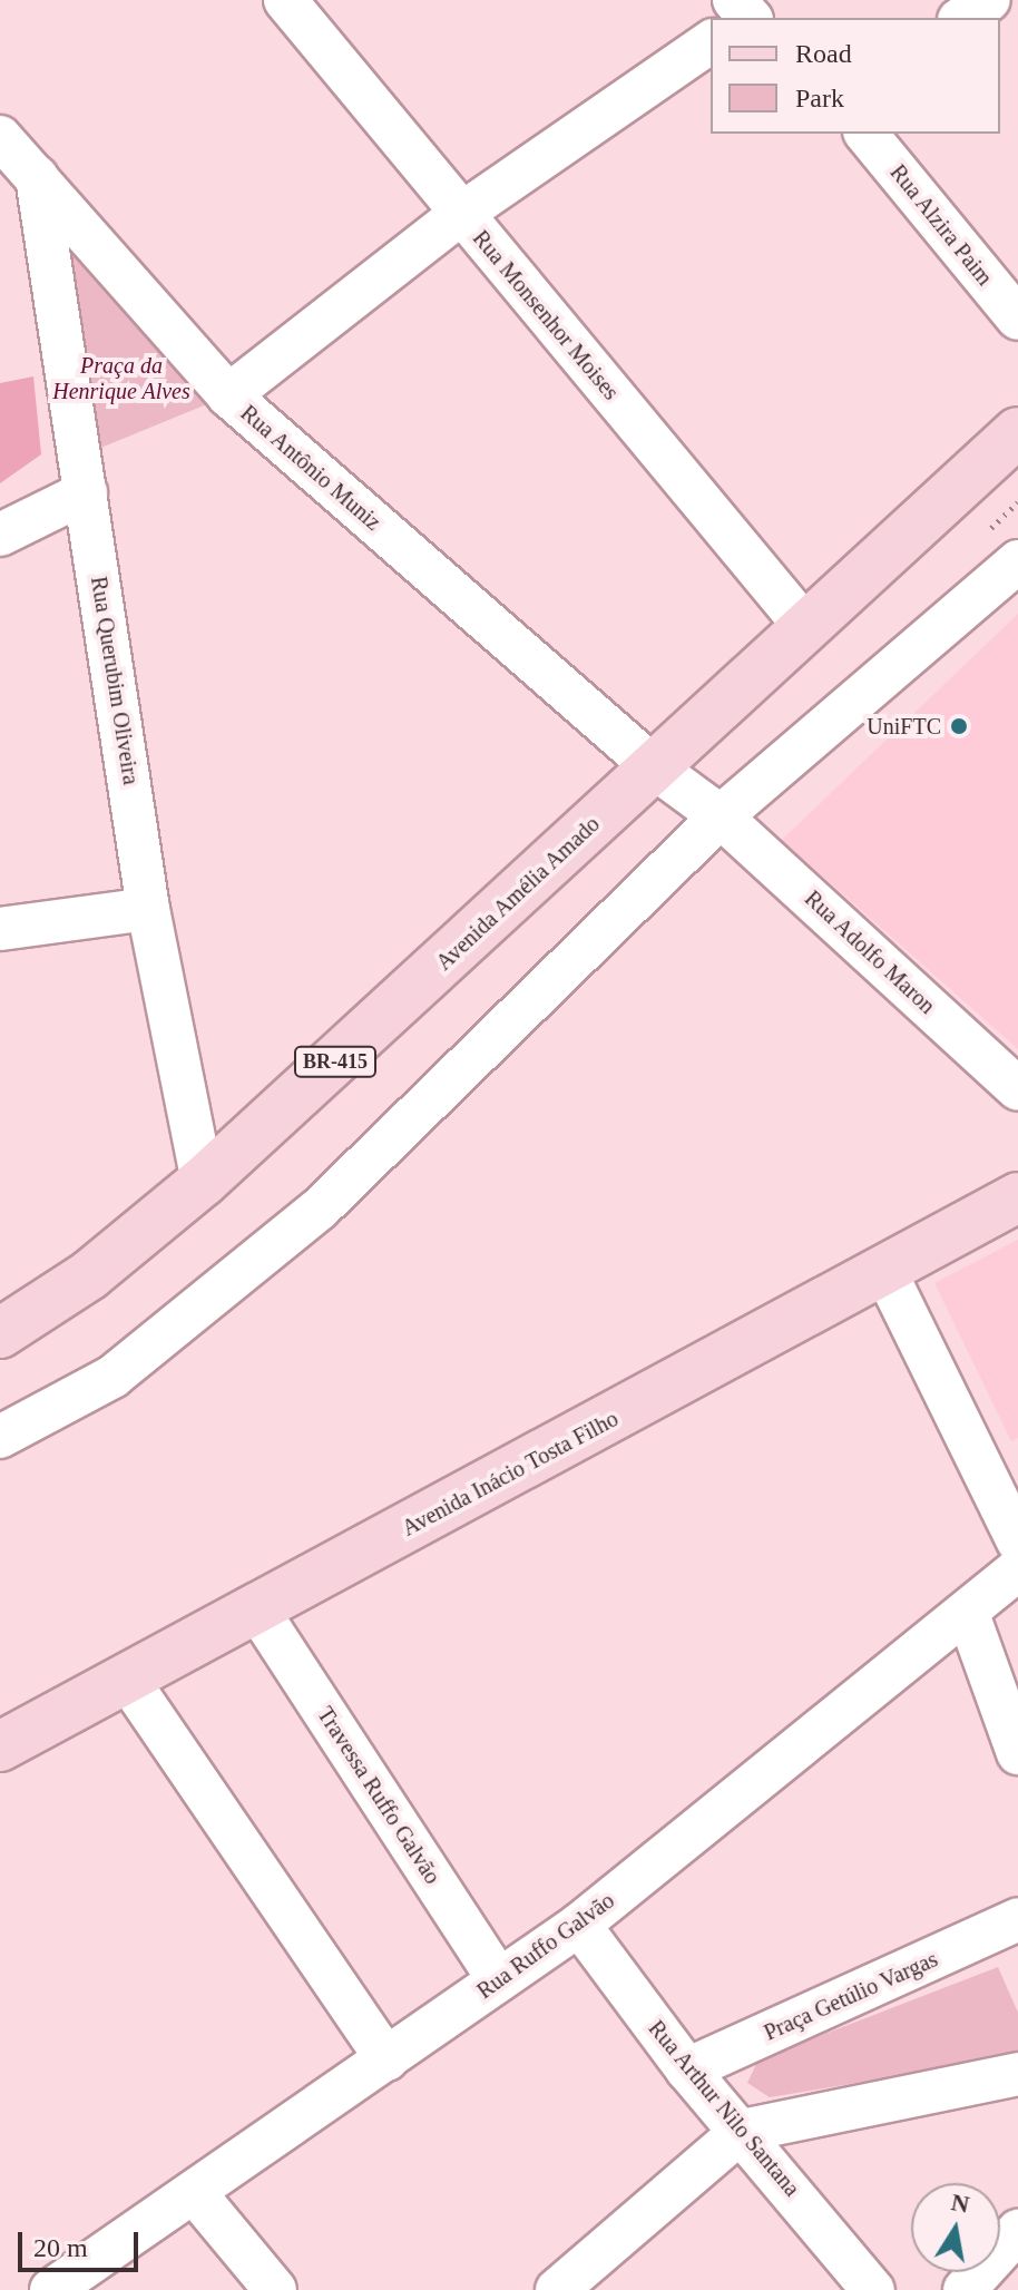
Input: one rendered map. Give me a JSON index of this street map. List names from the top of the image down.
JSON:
{
  "streets": {
    "main road": ["Avenida Amélia Amado", "BR-415", "Avenida Inácio Tosta Filho"],
    "street": [
      "Rua Alzira Paim",
      "Rua Monsenhor Moises",
      "Rua Antônio Muniz",
      "Rua Querubim Oliveira",
      "Rua Adolfo Maron",
      "Travessa Ruffo Galvão",
      "Rua Ruffo Galvão",
      "Praça Getúlio Vargas",
      "Rua Arthur Nilo Santana"
    ]
  },
  "crossings": [
    ["Rua Monsenhor Moises", "Avenida Amélia Amado"],
    ["Rua Antônio Muniz", "Rua Querubim Oliveira"],
    ["Rua Antônio Muniz", "Avenida Amélia Amado"],
    ["Rua Antônio Muniz", "Rua Adolfo Maron"],
    ["Rua Querubim Oliveira", "Avenida Amélia Amado"],
    ["Avenida Inácio Tosta Filho", "Travessa Ruffo Galvão"],
    ["Travessa Ruffo Galvão", "Rua Ruffo Galvão"],
    ["Rua Ruffo Galvão", "Rua Arthur Nilo Santana"],
    ["Praça Getúlio Vargas", "Rua Arthur Nilo Santana"]
  ],
  "parks": ["Praça da Henrique Alves"],
  "places": ["UniFTC"],
  "legend": ["Road", "Park"],
  "scale_bar": "20 m",
  "north": "top"
}
